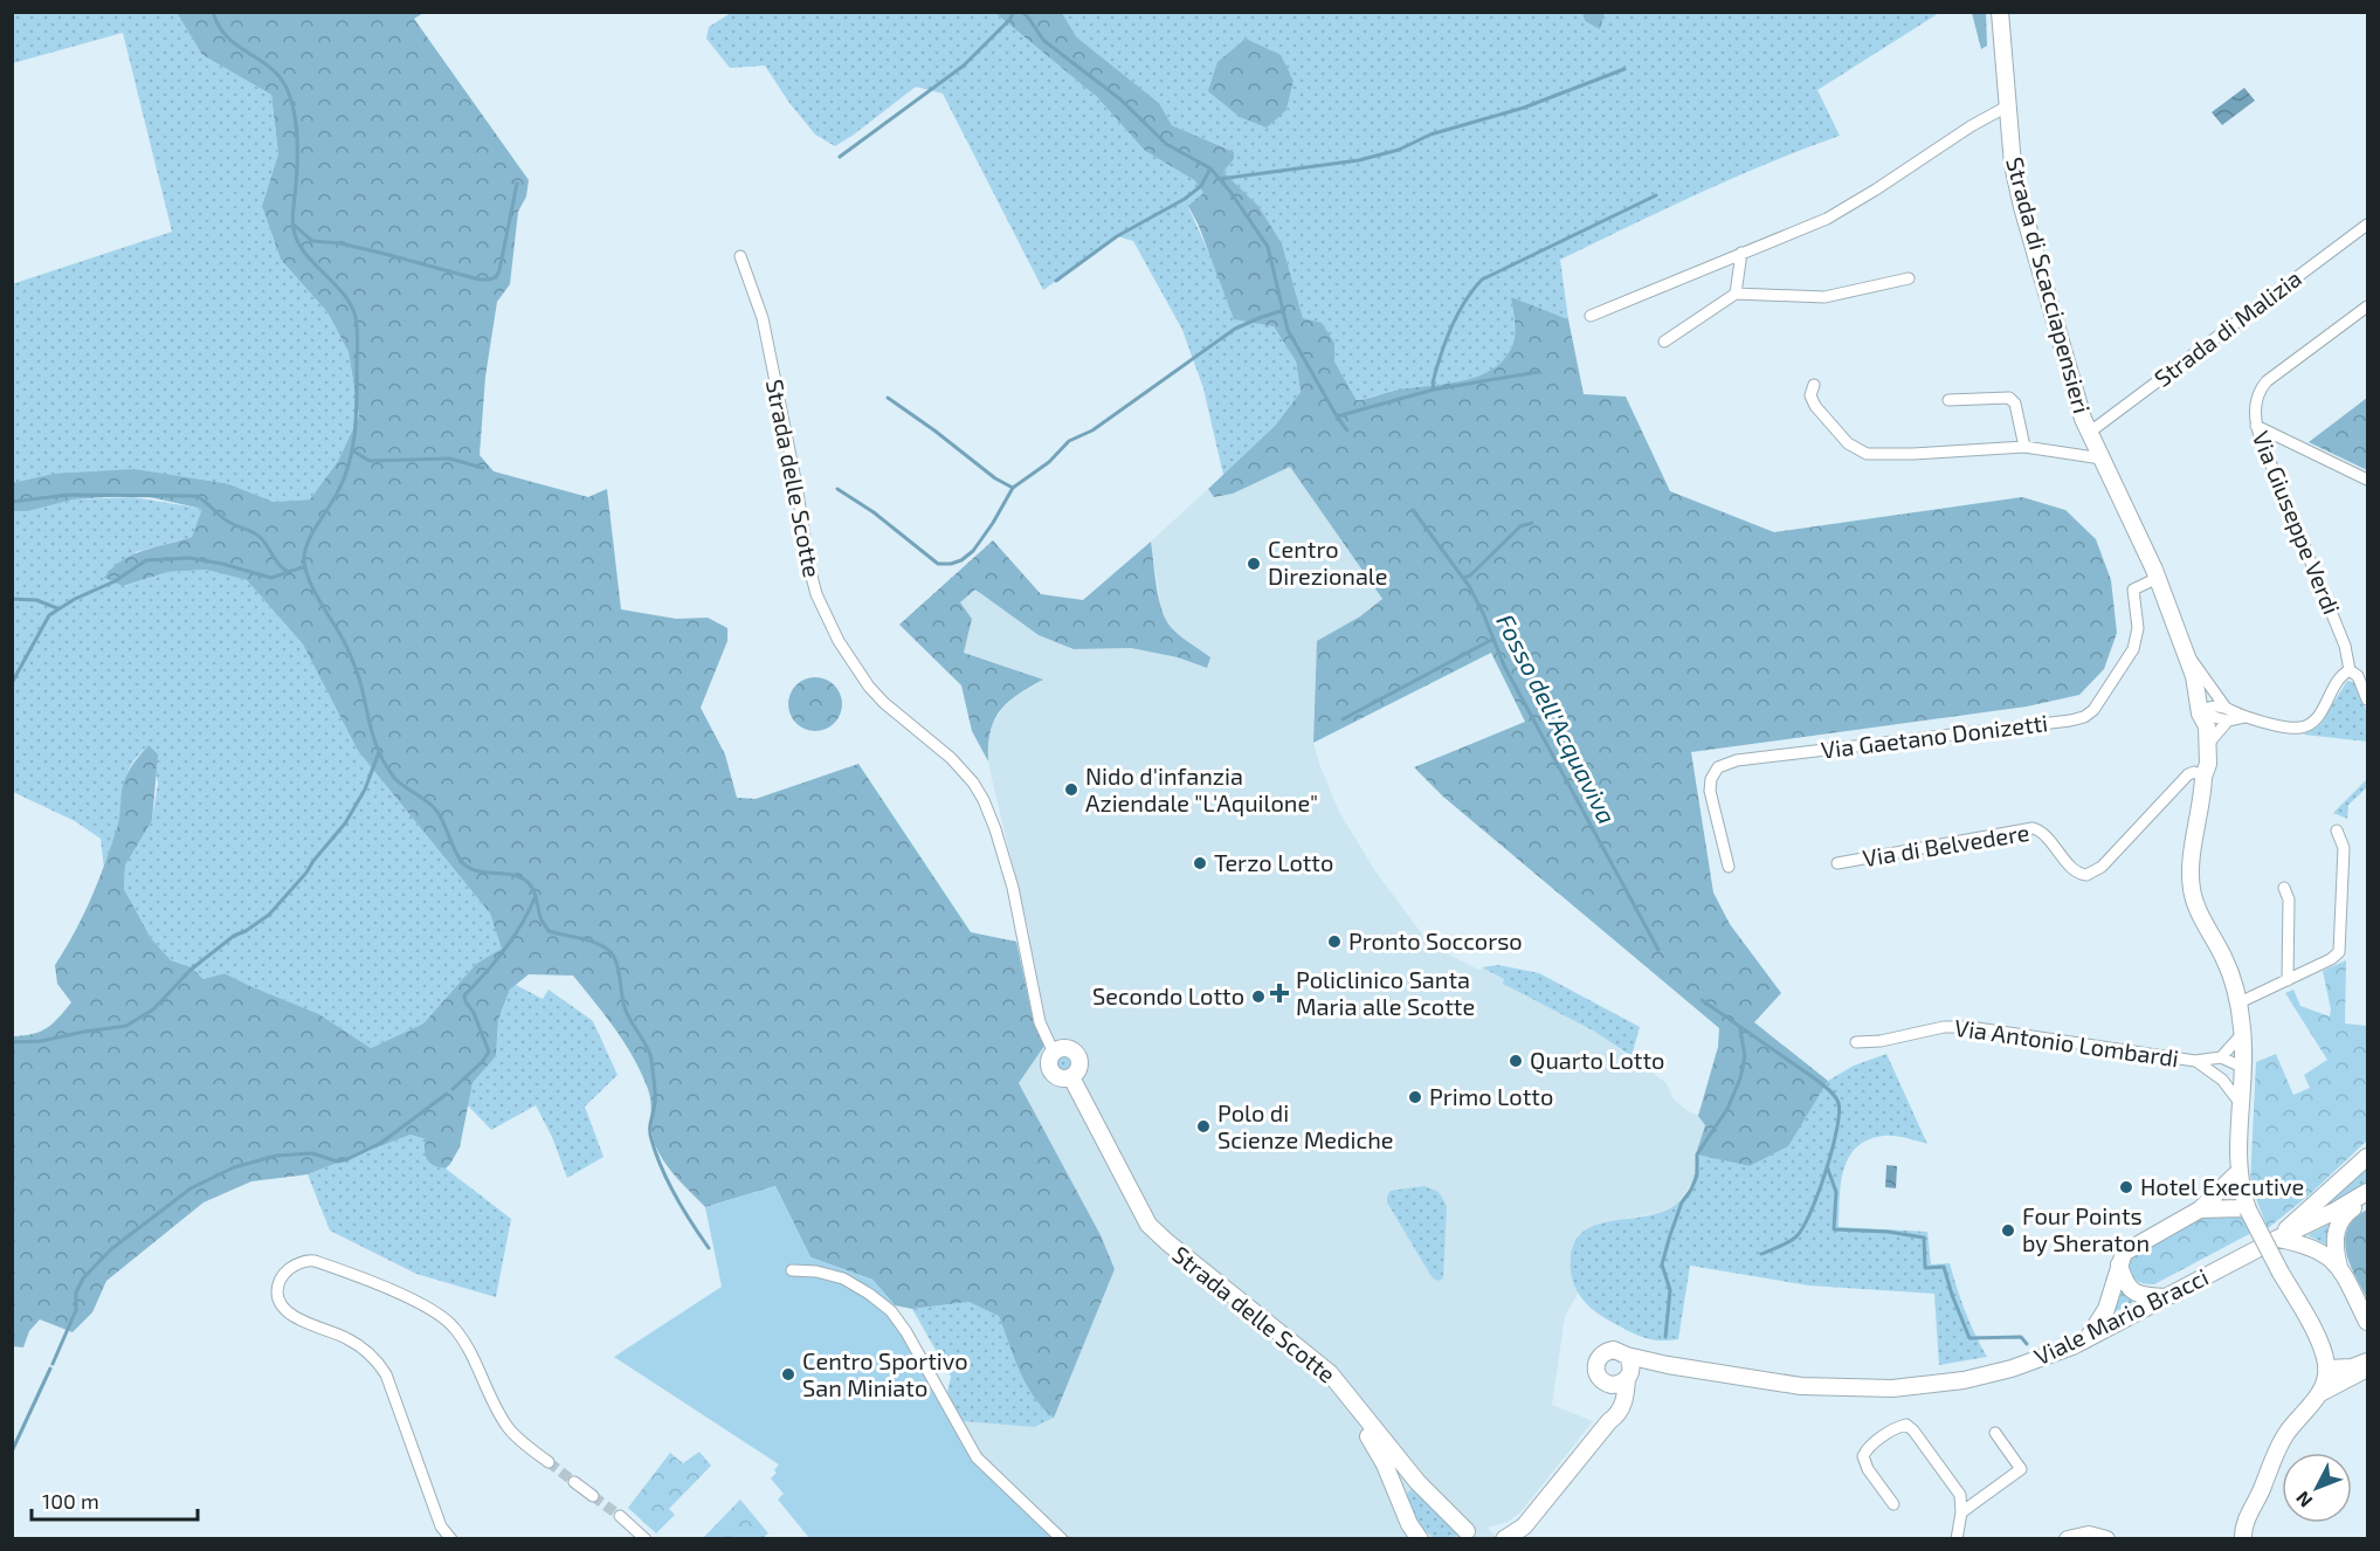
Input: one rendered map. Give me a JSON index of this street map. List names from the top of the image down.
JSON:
{
  "streets": {
    "street": [
      "Strada di Scacciapensieri",
      "Strada di Malizia",
      "Strada delle Scotte",
      "Via Giuseppe Verdi",
      "Via Gaetano Donizetti",
      "Via di Belvedere",
      "Via Antonio Lombardi",
      "Viale Mario Bracci"
    ]
  },
  "crossings": [
    ["Strada di Scacciapensieri", "Strada di Malizia"],
    ["Strada di Scacciapensieri", "Via Gaetano Donizetti"]
  ],
  "water": ["Fosso dell'Acquaviva"],
  "places": {
    "other": [
      "Centro Direzionale",
      "Nido d'infanzia Aziendale \"L'Aquilone\"",
      "Terzo Lotto",
      "Pronto Soccorso",
      "Secondo Lotto",
      "Quarto Lotto",
      "Primo Lotto",
      "Polo di Scienze Mediche",
      "Hotel Executive",
      "Four Points by Sheraton",
      "Centro Sportivo San Miniato"
    ],
    "health": ["Policlinico Santa Maria alle Scotte"]
  },
  "scale_bar": "100 m",
  "north": "bottom left"
}
